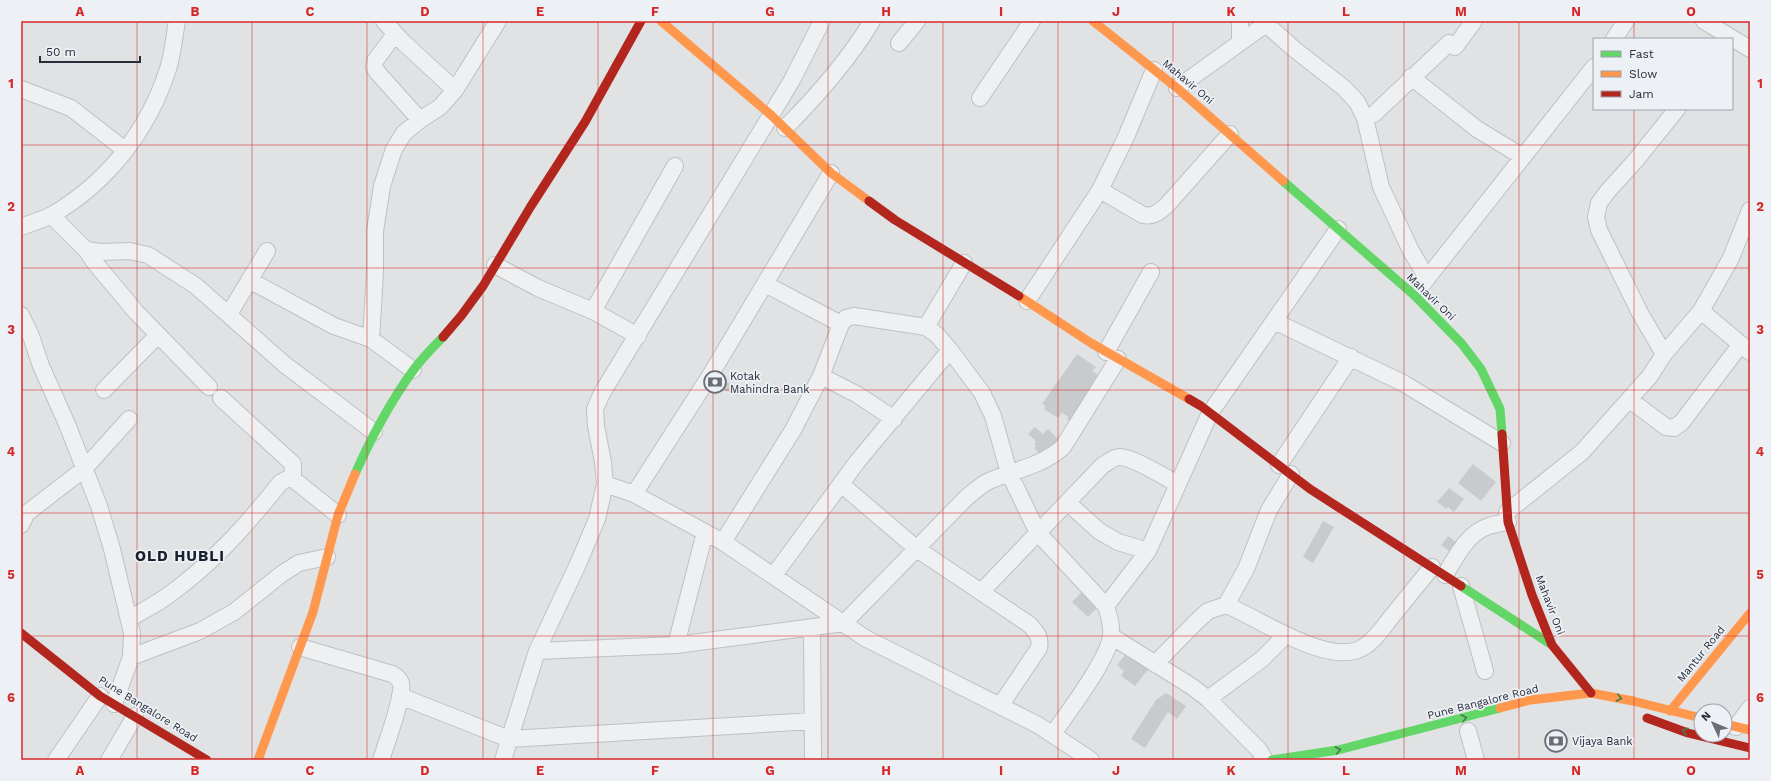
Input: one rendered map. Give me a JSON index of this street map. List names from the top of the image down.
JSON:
{
  "streets": {
    "street": ["Mahavir Oni", "Mantur Road", "Pune Bangalore Road"]
  },
  "crossings": [
    ["Mahavir Oni", "Pune Bangalore Road"],
    ["Mantur Road", "Pune Bangalore Road"]
  ],
  "one_way": ["Pune Bangalore Road"],
  "districts": ["OLD HUBLI"],
  "places": {
    "bank": ["Kotak Mahindra Bank", "Vijaya Bank"]
  },
  "legend": ["Fast", "Slow", "Jam"],
  "scale_bar": "50 m",
  "north": "top left",
  "grid": {
    "columns": [
      "A",
      "B",
      "C",
      "D",
      "E",
      "F",
      "G",
      "H",
      "I",
      "J",
      "K",
      "L",
      "M",
      "N",
      "O"
    ],
    "rows": [
      "1",
      "2",
      "3",
      "4",
      "5",
      "6"
    ]
  }
}
